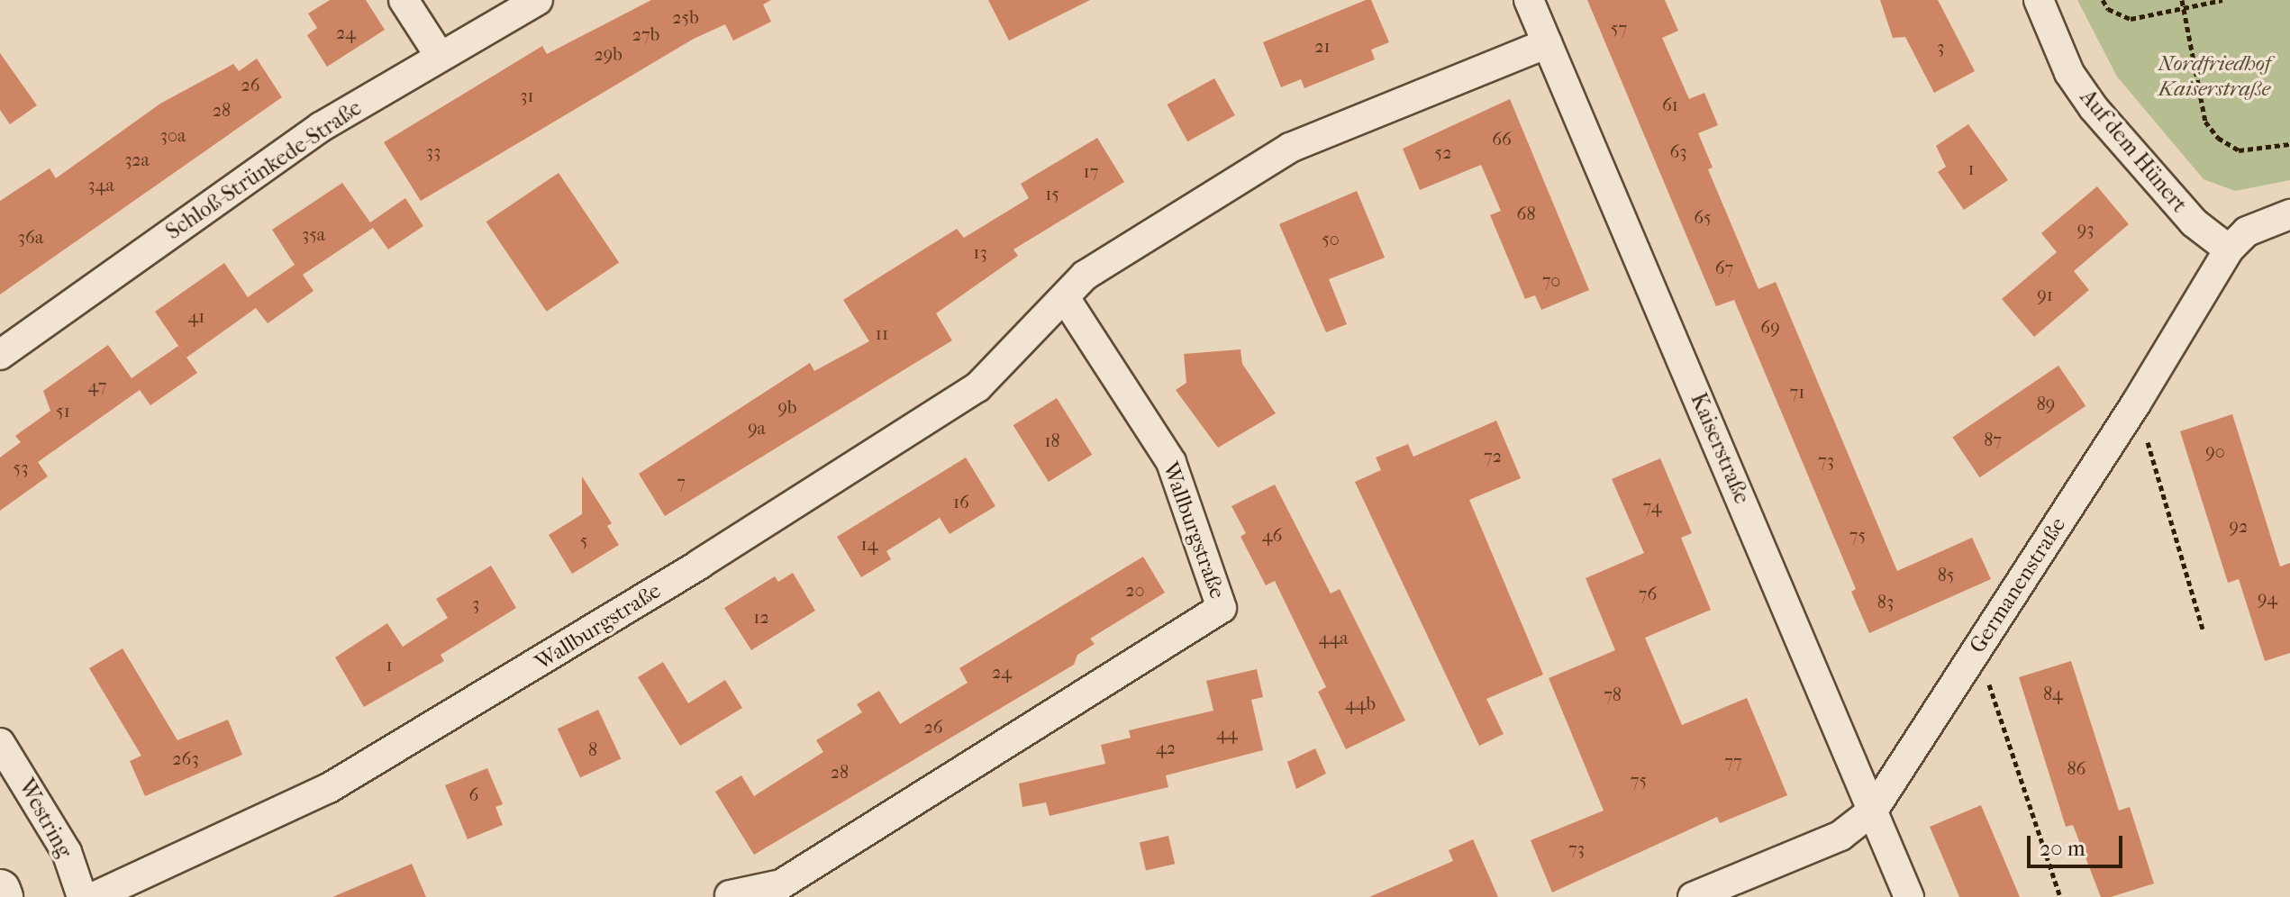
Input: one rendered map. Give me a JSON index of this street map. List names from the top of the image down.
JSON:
{
  "streets": {
    "street": [
      "Auf dem Hünert",
      "Schloß-Strünkede-Straße",
      "Kaiserstraße",
      "Wallburgstraße",
      "Germanenstraße",
      "Westring"
    ]
  },
  "crossings": [
    ["Auf dem Hünert", "Germanenstraße"],
    ["Kaiserstraße", "Wallburgstraße"],
    ["Kaiserstraße", "Germanenstraße"]
  ],
  "parks": ["Nordfriedhof Kaiserstraße"],
  "house_numbers": [
    "25b",
    "57",
    "24",
    "27b",
    "21",
    "3",
    "29b",
    "26",
    "31",
    "61",
    "28",
    "30a",
    "66",
    "33",
    "63",
    "52",
    "32a",
    "1",
    "17",
    "34a",
    "15",
    "68",
    "65",
    "93",
    "35a",
    "36a",
    "50",
    "13",
    "67",
    "70",
    "91",
    "41",
    "69",
    "11",
    "47",
    "71",
    "89",
    "9b",
    "51",
    "9a",
    "87",
    "18",
    "90",
    "72",
    "73",
    "53",
    "7",
    "16",
    "74",
    "92",
    "46",
    "75",
    "5",
    "14",
    "85",
    "20",
    "76",
    "94",
    "83",
    "3",
    "12",
    "44a",
    "1",
    "24",
    "84",
    "78",
    "44b",
    "26",
    "44",
    "42",
    "8",
    "263",
    "77",
    "86",
    "28",
    "75",
    "6",
    "73"
  ],
  "scale_bar": "20 m"
}
